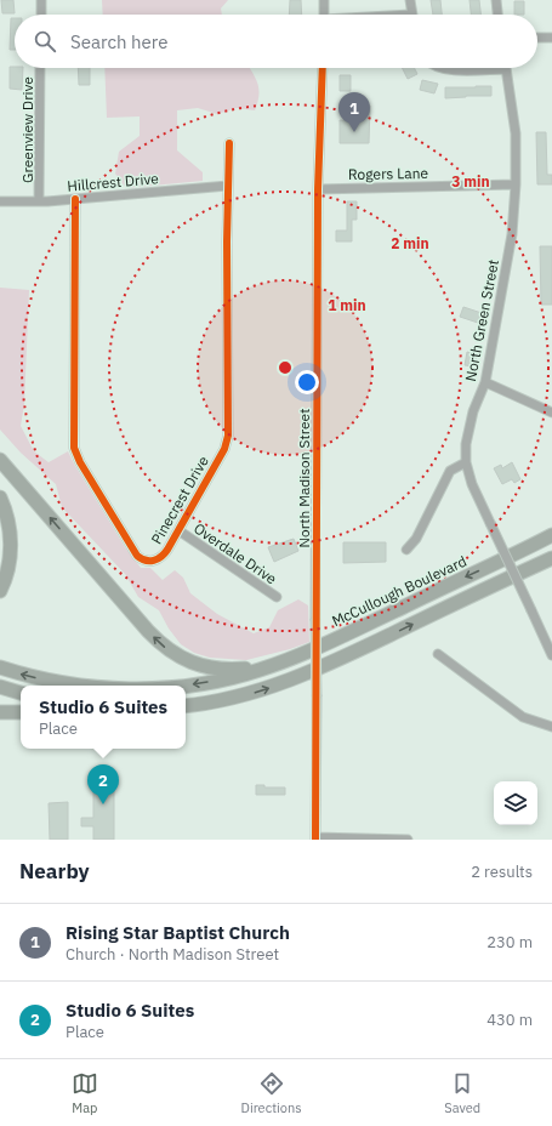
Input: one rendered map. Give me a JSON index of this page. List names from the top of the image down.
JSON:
{
  "streets": {
    "highway": ["McCullough Boulevard"],
    "street": [
      "Greenview Drive",
      "Rogers Lane",
      "Hillcrest Drive",
      "North Green Street",
      "North Madison Street",
      "Pinecrest Drive",
      "Overdale Drive"
    ]
  },
  "crossings": [
    ["Greenview Drive", "Hillcrest Drive"],
    ["Rogers Lane", "North Green Street"],
    ["Rogers Lane", "North Madison Street"],
    ["Hillcrest Drive", "Pinecrest Drive"],
    ["Pinecrest Drive", "Overdale Drive"]
  ],
  "page": {
    "search": "Search here",
    "pins": ["1", "2"],
    "popup": ["Studio 6 Suites", "Place"],
    "heading": ["Nearby", "2 results"],
    "list": [
      {
        "mark": "1",
        "name": "Rising Star Baptist Church",
        "note": "Church · North Madison Street",
        "value": "230 m"
      },
      {
        "mark": "2",
        "name": "Studio 6 Suites",
        "note": "Place",
        "value": "430 m"
      }
    ],
    "nav": ["Map", "Directions", "Saved"]
  },
  "rings": ["3 min", "2 min", "1 min"]
}
